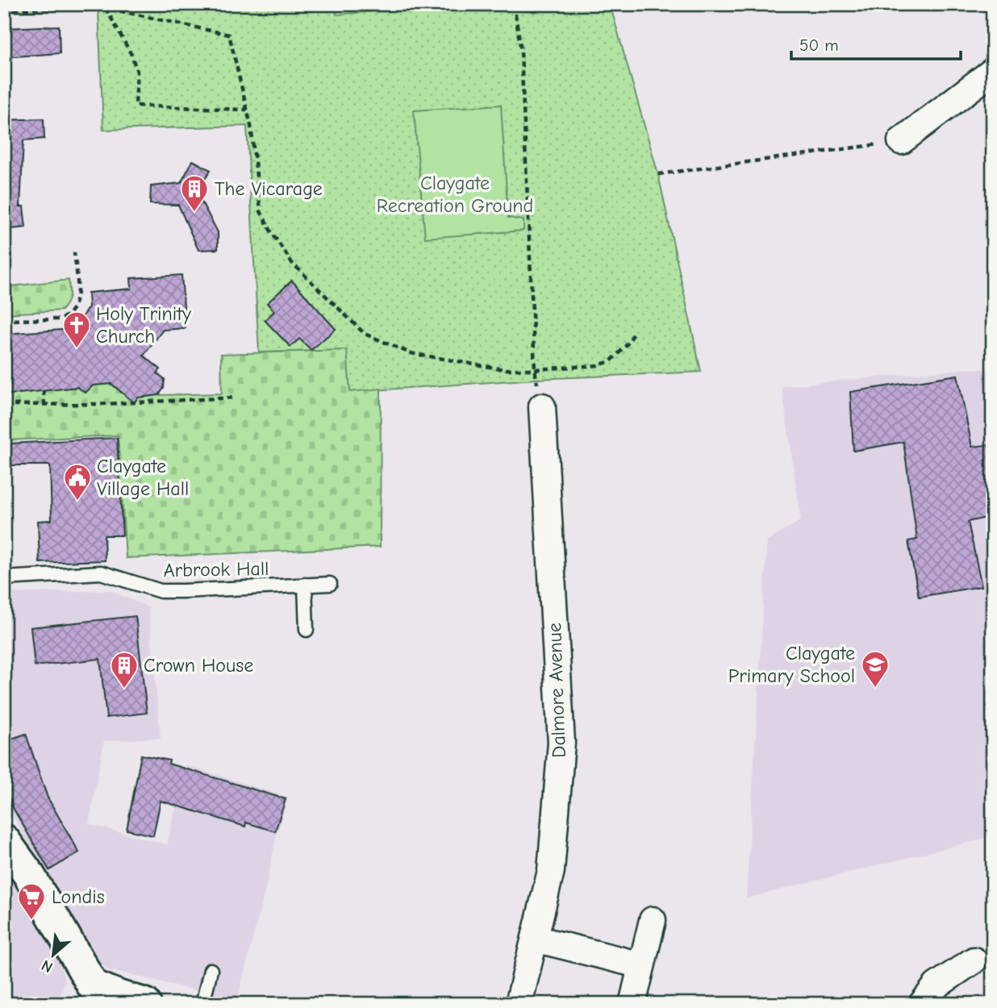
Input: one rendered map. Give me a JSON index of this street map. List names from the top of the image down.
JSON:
{
  "streets": {
    "street": ["Dalmore Avenue"],
    "lane": ["Arbrook Hall"]
  },
  "parks": ["Claygate Recreation Ground"],
  "places": {
    "building": ["The Vicarage", "Crown House"],
    "church": ["Holy Trinity Church"],
    "public building": ["Claygate Village Hall"],
    "school or university": ["Claygate Primary School"],
    "supermarket": ["Londis"]
  },
  "scale_bar": "50 m",
  "north": "bottom left"
}
